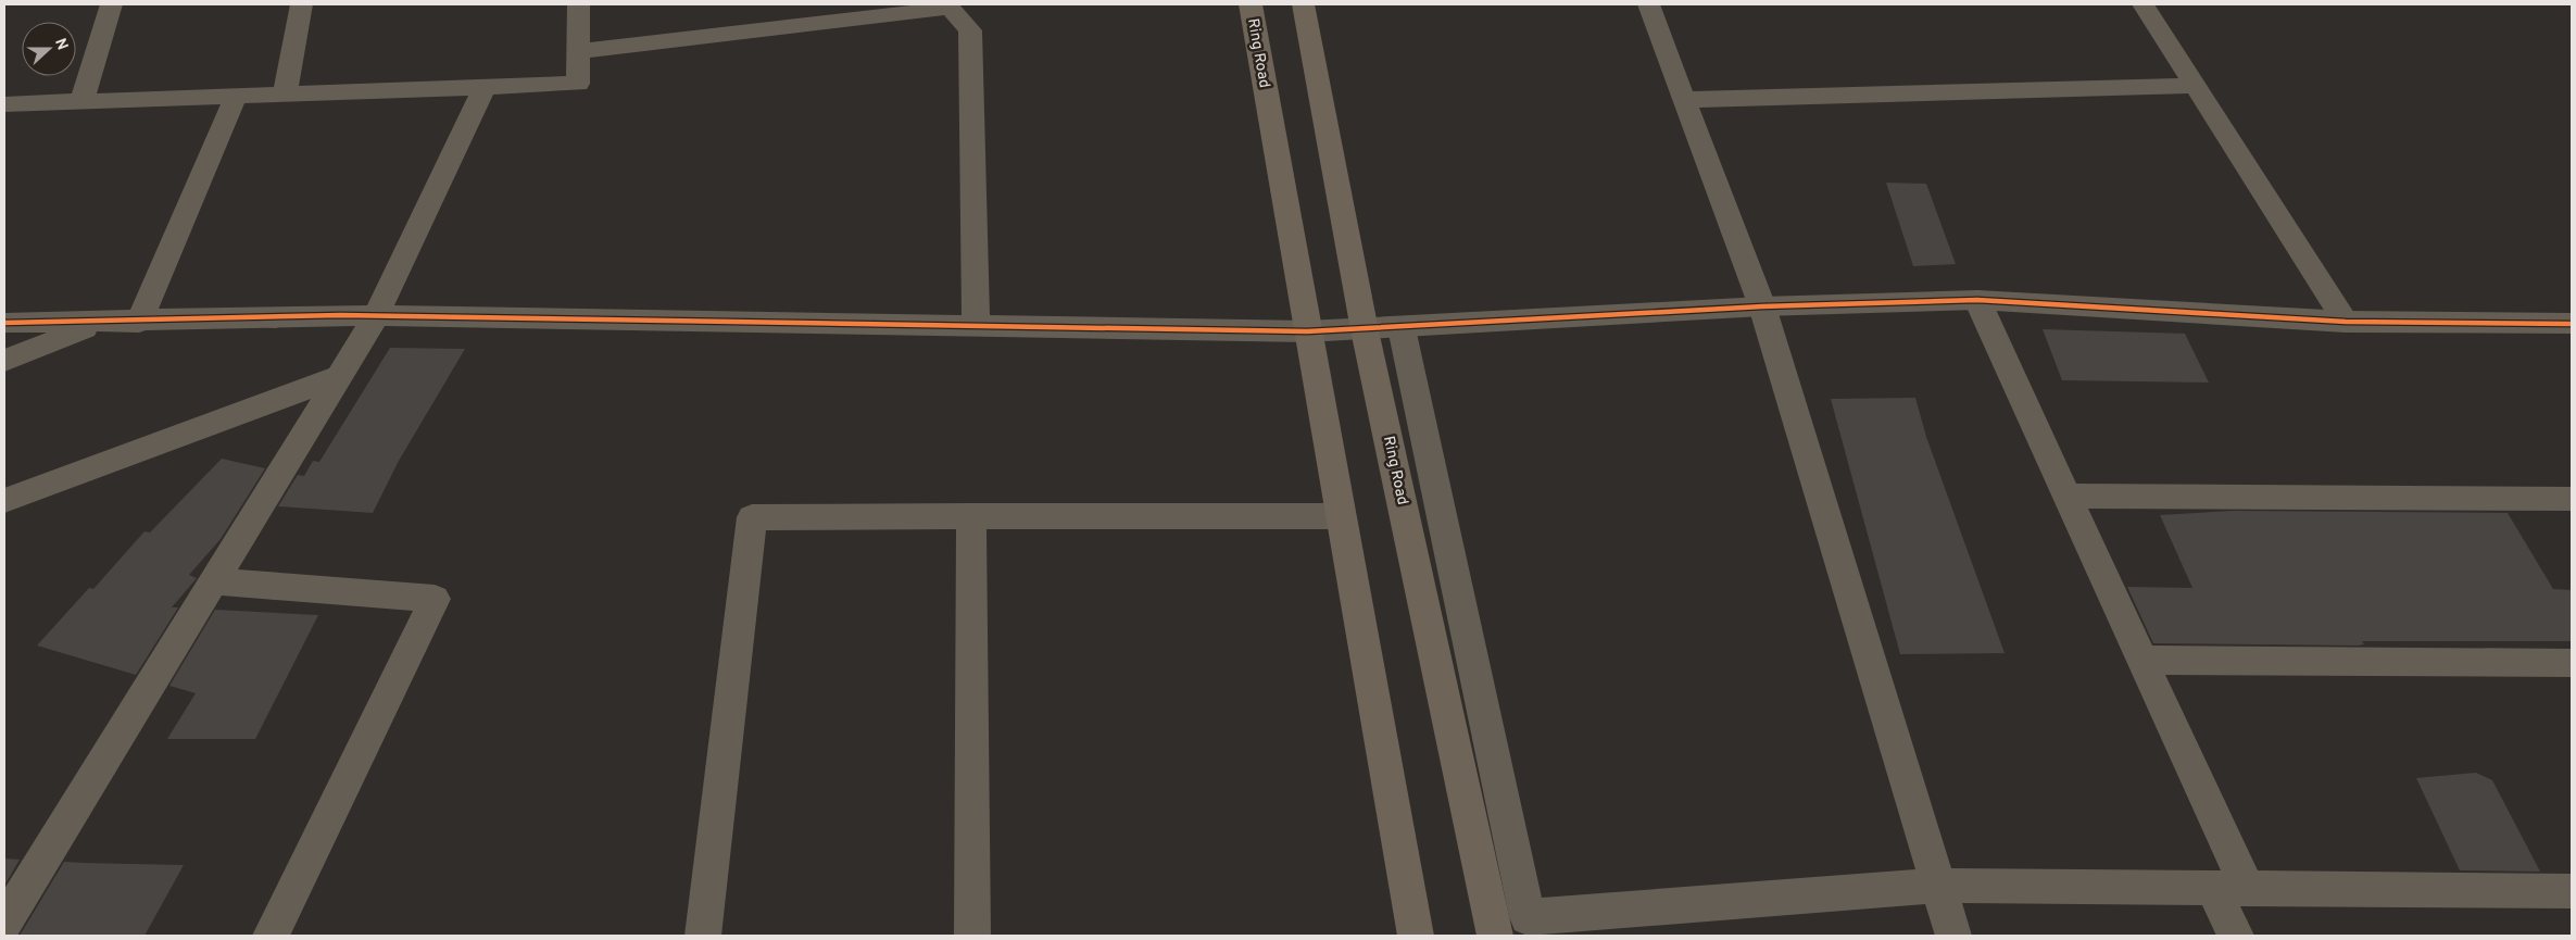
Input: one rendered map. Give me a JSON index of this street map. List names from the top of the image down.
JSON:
{
  "streets": {
    "highway": ["Ring Road"]
  },
  "north": "right"
}
